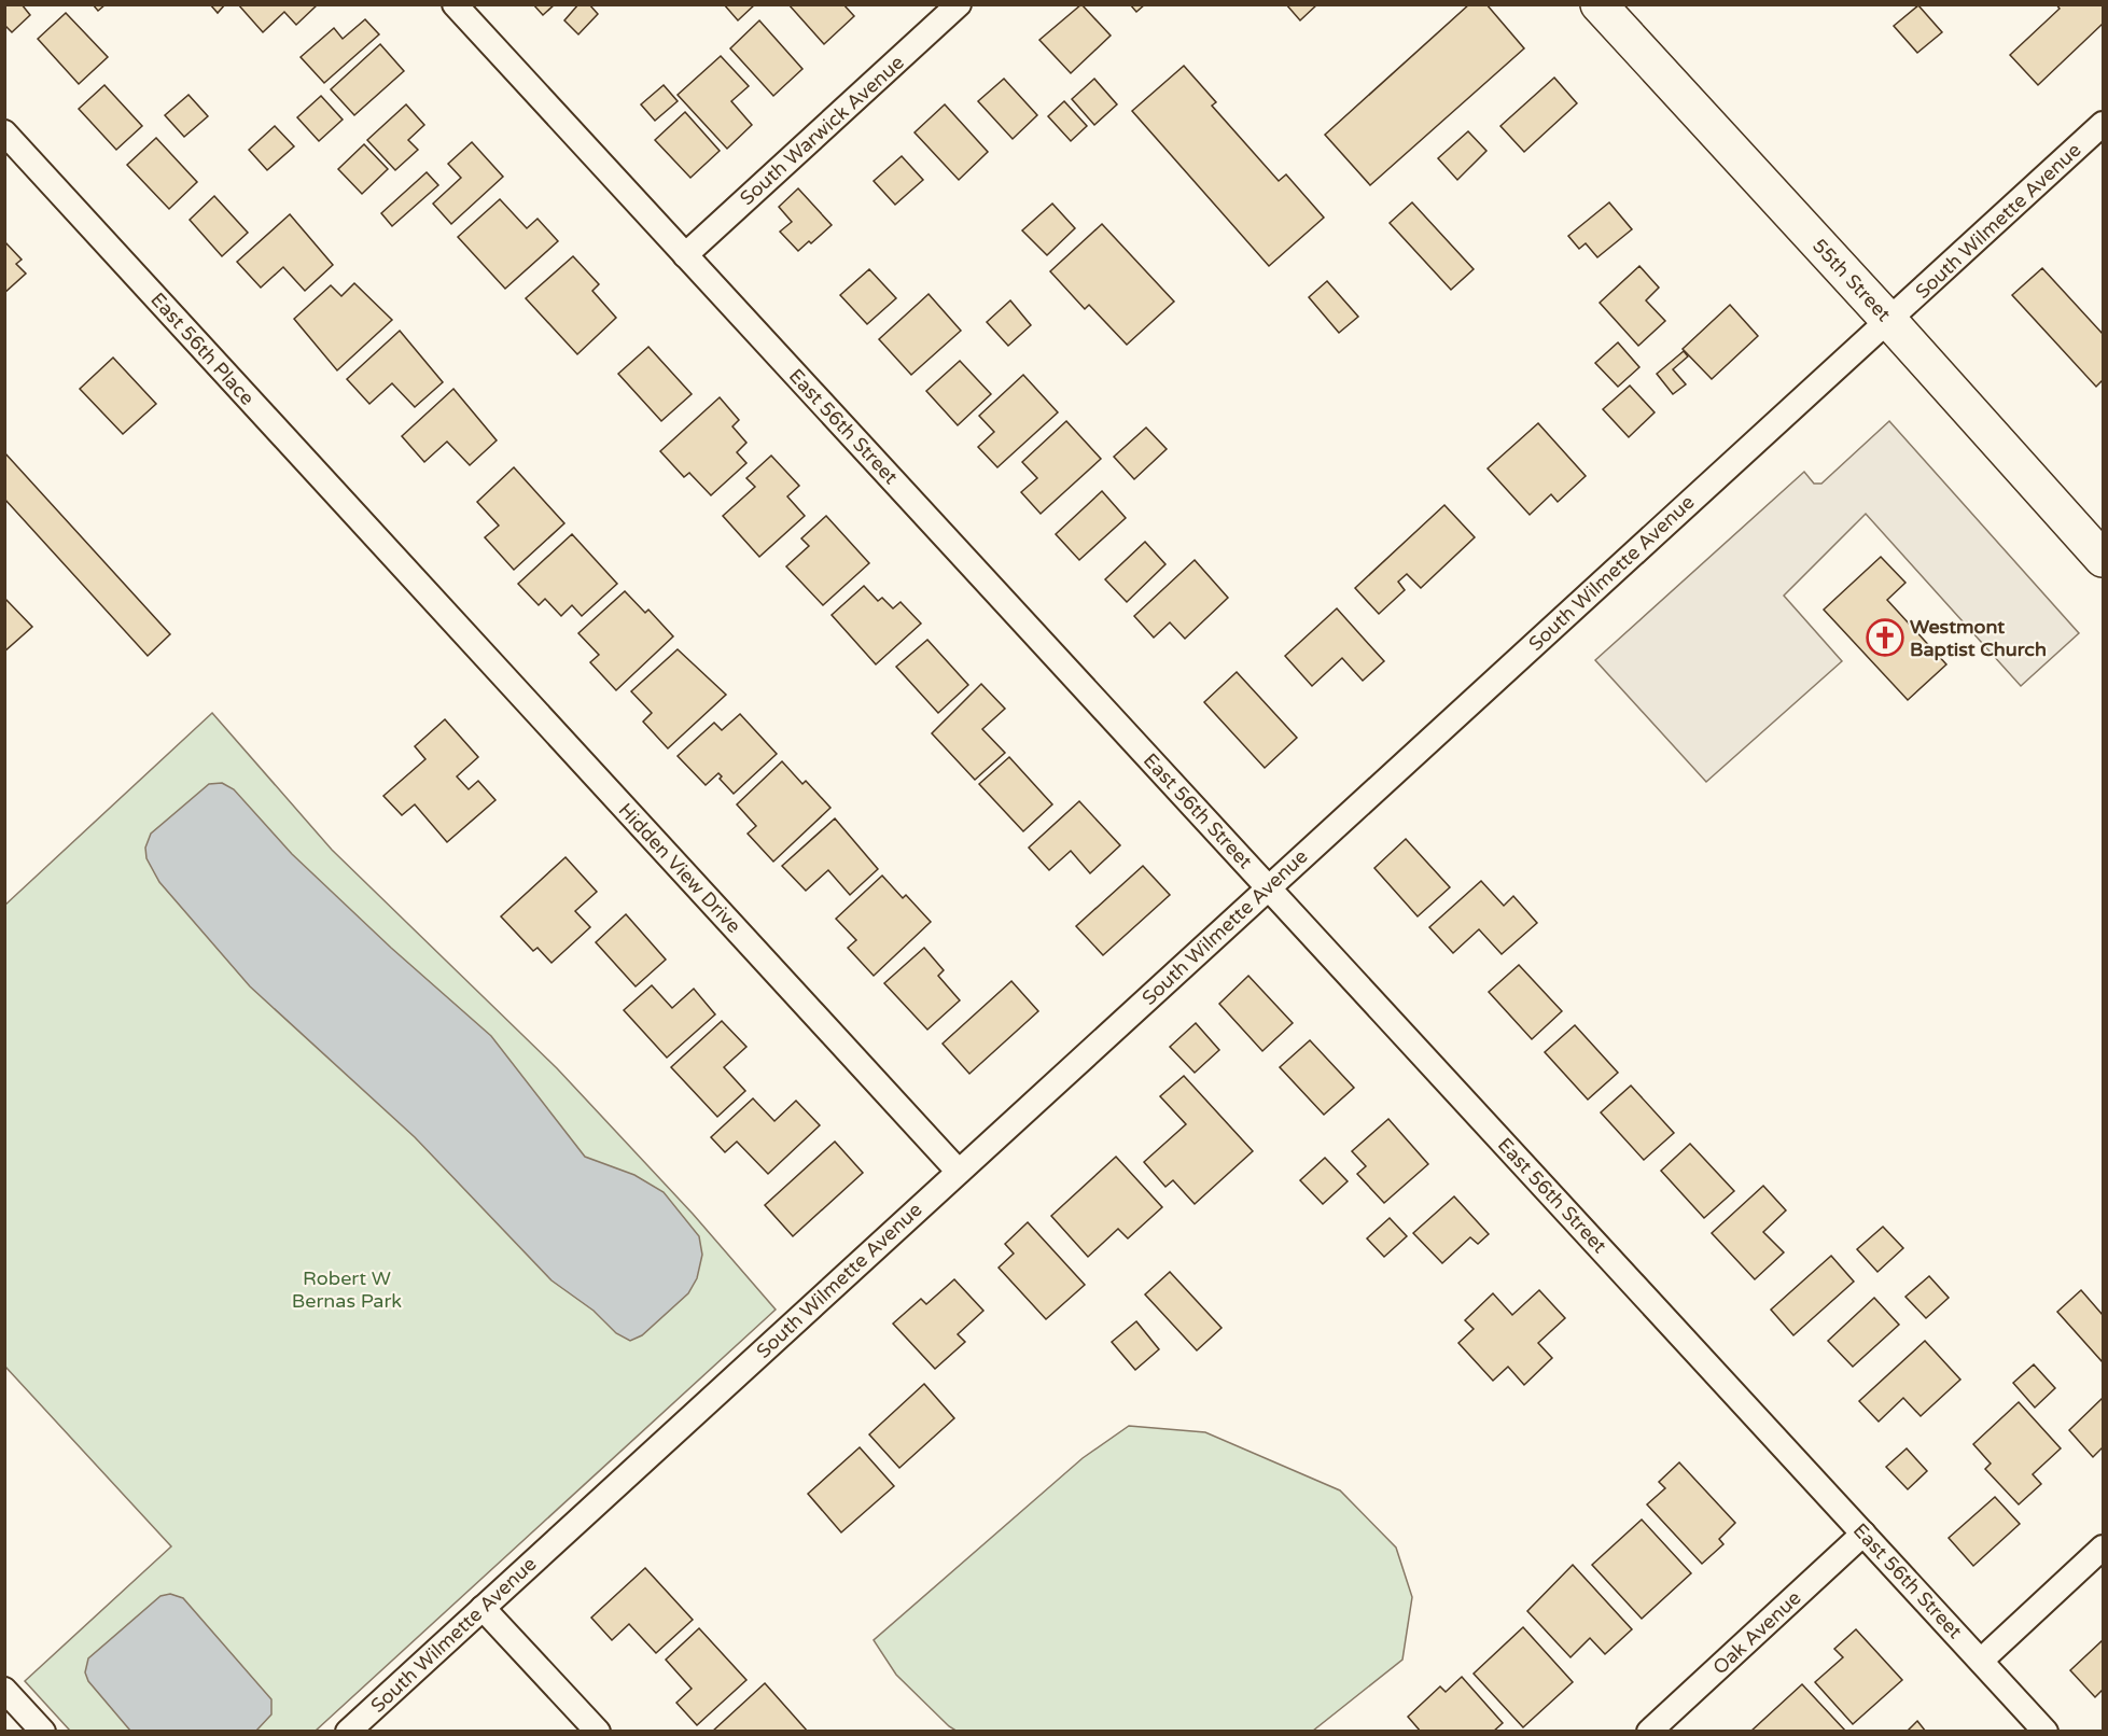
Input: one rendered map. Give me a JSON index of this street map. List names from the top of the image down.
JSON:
{
  "streets": {
    "main road": ["55th Street"],
    "street": [
      "South Warwick Avenue",
      "South Wilmette Avenue",
      "East 56th Place",
      "East 56th Street",
      "Hidden View Drive",
      "Oak Avenue"
    ]
  },
  "crossings": [
    ["South Warwick Avenue", "East 56th Street"],
    ["South Wilmette Avenue", "55th Street"],
    ["South Wilmette Avenue", "East 56th Street"],
    ["South Wilmette Avenue", "Hidden View Drive"],
    ["East 56th Place", "Hidden View Drive"],
    ["East 56th Street", "Oak Avenue"]
  ],
  "parks": ["Robert W Bernas Park"],
  "places": {
    "church": ["Westmont Baptist Church"]
  }
}
